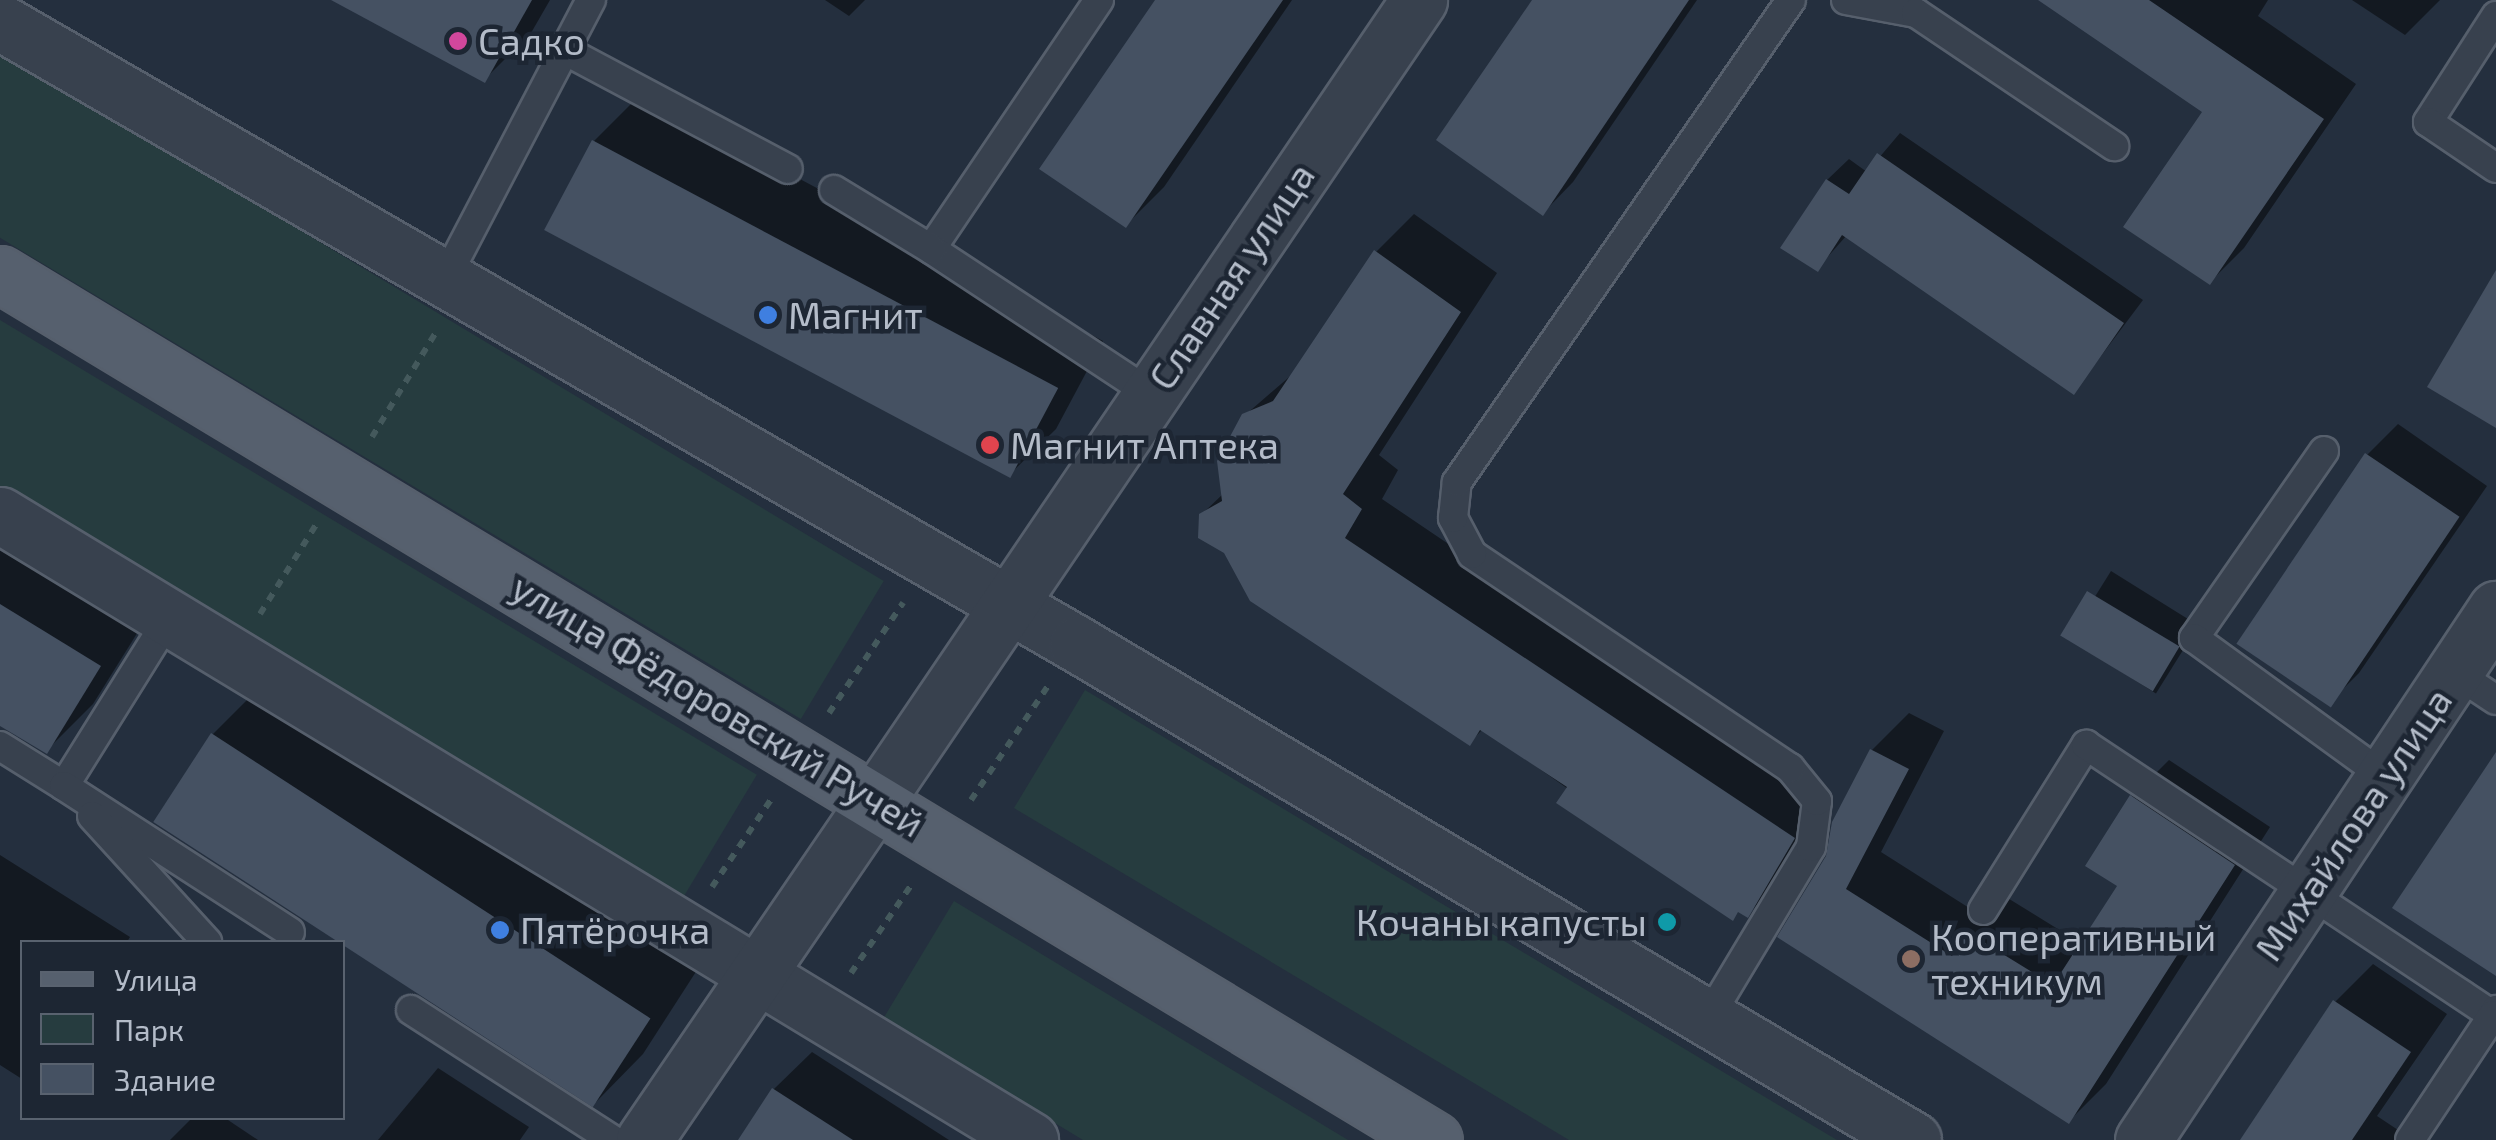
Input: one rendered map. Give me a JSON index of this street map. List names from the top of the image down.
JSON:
{
  "streets": {
    "main road": ["улица Фёдоровский Ручей"],
    "street": ["Славная улица", "Михайлова улица"]
  },
  "crossings": [
    ["Славная улица", "улица Фёдоровский Ручей"]
  ],
  "places": [
    "Садко",
    "Магнит",
    "Магнит Аптека",
    "Кочаны капусты",
    "Пятёрочка",
    "Кооперативный техникум"
  ],
  "legend": ["Улица", "Парк", "Здание"]
}
